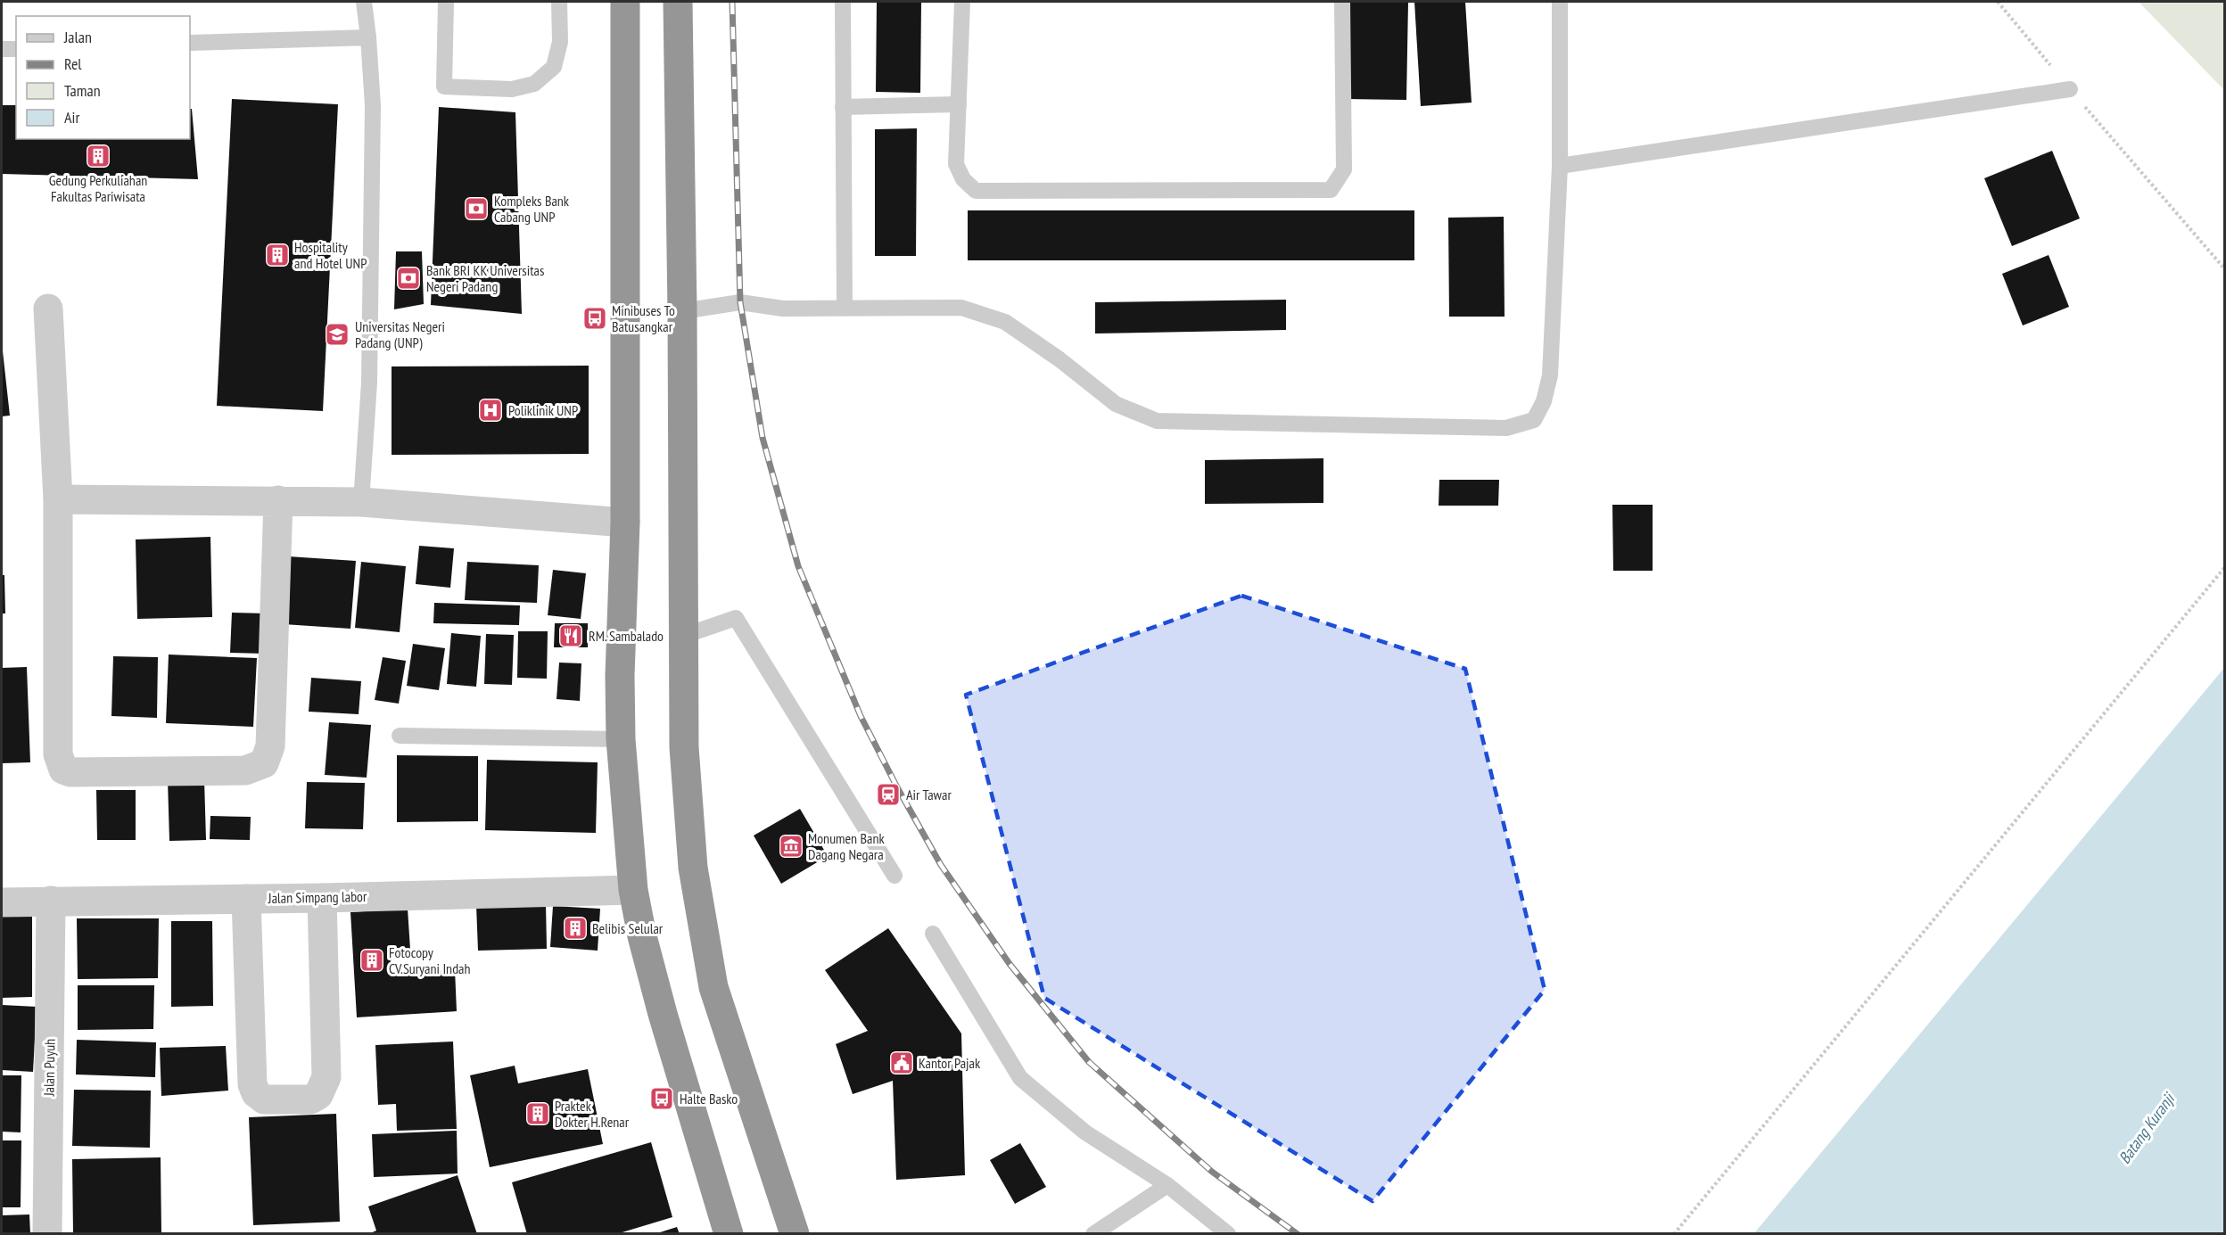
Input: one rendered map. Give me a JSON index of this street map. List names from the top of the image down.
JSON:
{
  "streets": {
    "street": ["Jalan Simpang labor", "Jalan Puyuh"]
  },
  "crossings": [
    ["Jalan Simpang labor", "Jalan Puyuh"]
  ],
  "water": ["Batang Kuranji"],
  "places": {
    "building": [
      "Gedung Perkuliahan Fakultas Pariwisata",
      "Hospitality and Hotel UNP",
      "Belibis Selular",
      "Fotocopy CV.Suryani Indah",
      "Praktek Dokter H.Renar"
    ],
    "bank": ["Kompleks Bank Cabang UNP", "Bank BRI KK Universitas Negeri Padang"],
    "bus stop": ["Minibuses To Batusangkar", "Halte Basko"],
    "school or university": ["Universitas Negeri Padang (UNP)"],
    "hospital": ["Poliklinik UNP"],
    "restaurant": ["RM. Sambalado"],
    "station": ["Air Tawar"],
    "museum": ["Monumen Bank Dagang Negara"],
    "public building": ["Kantor Pajak"]
  },
  "legend": [
    "Jalan",
    "Rel",
    "Taman",
    "Air"
  ]
}
